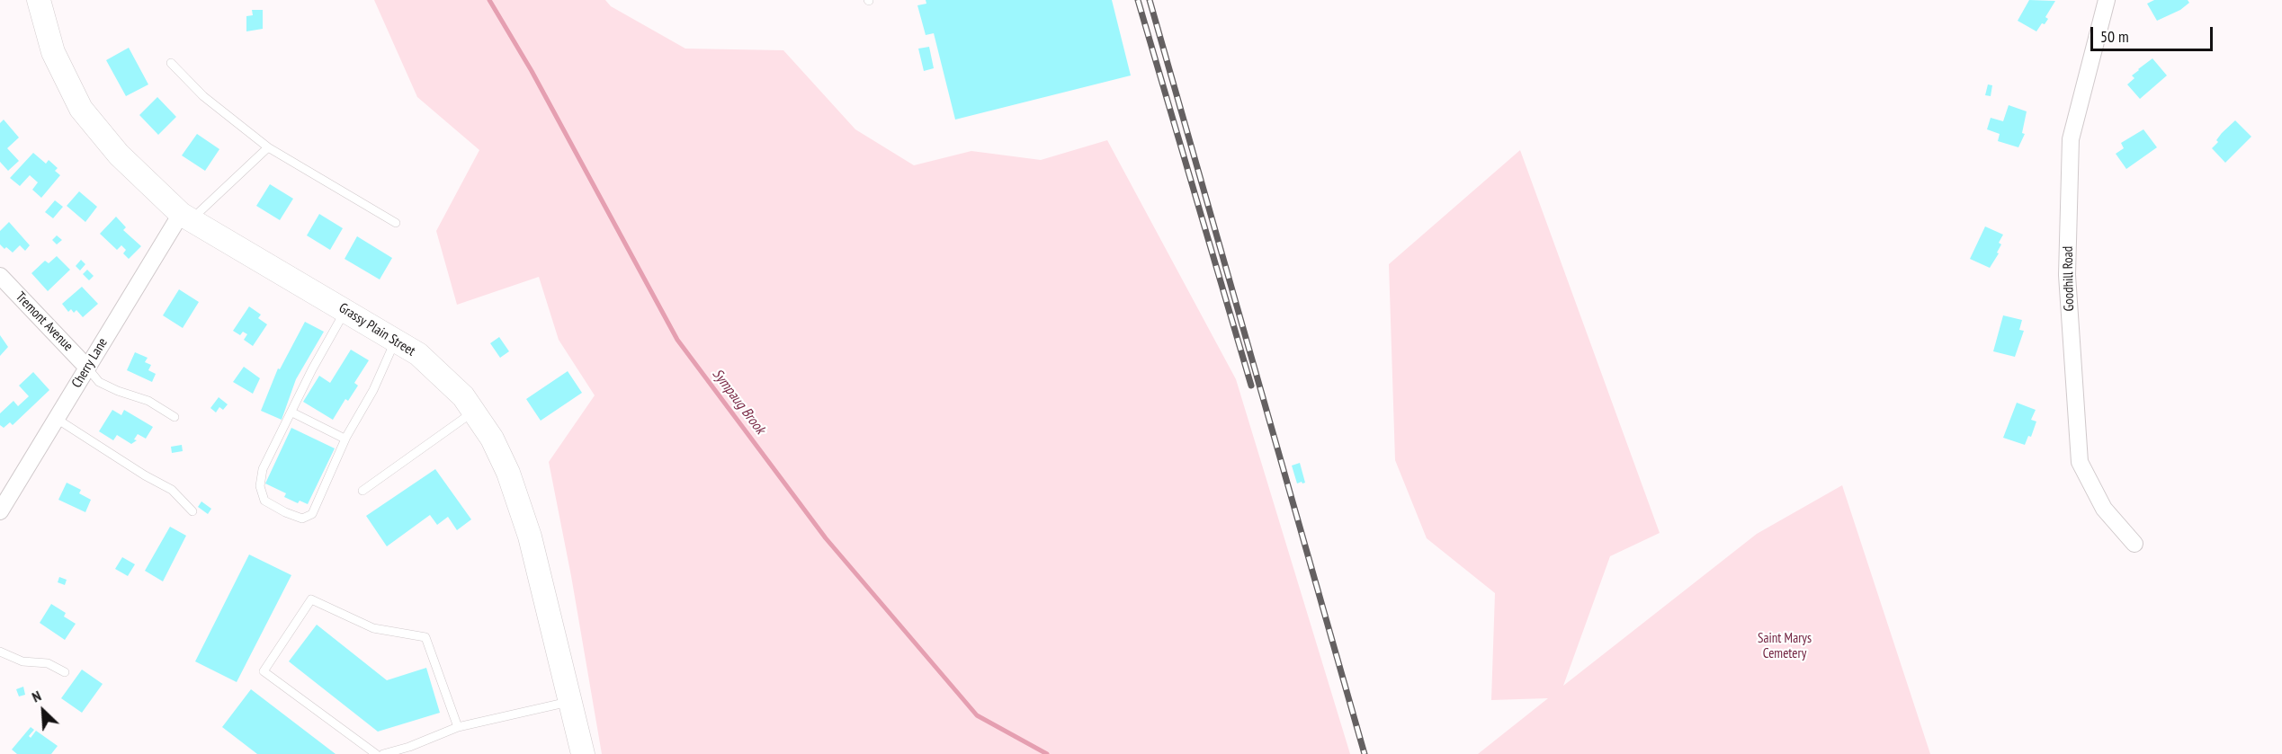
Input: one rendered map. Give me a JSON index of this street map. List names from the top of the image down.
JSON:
{
  "streets": {
    "main road": ["Grassy Plain Street"],
    "street": ["Goodhill Road", "Tremont Avenue", "Cherry Lane"]
  },
  "crossings": [
    ["Tremont Avenue", "Cherry Lane"],
    ["Grassy Plain Street", "Cherry Lane"]
  ],
  "water": ["Sympaug Brook"],
  "parks": ["Saint Marys Cemetery"],
  "scale_bar": "50 m",
  "north": "top left"
}
